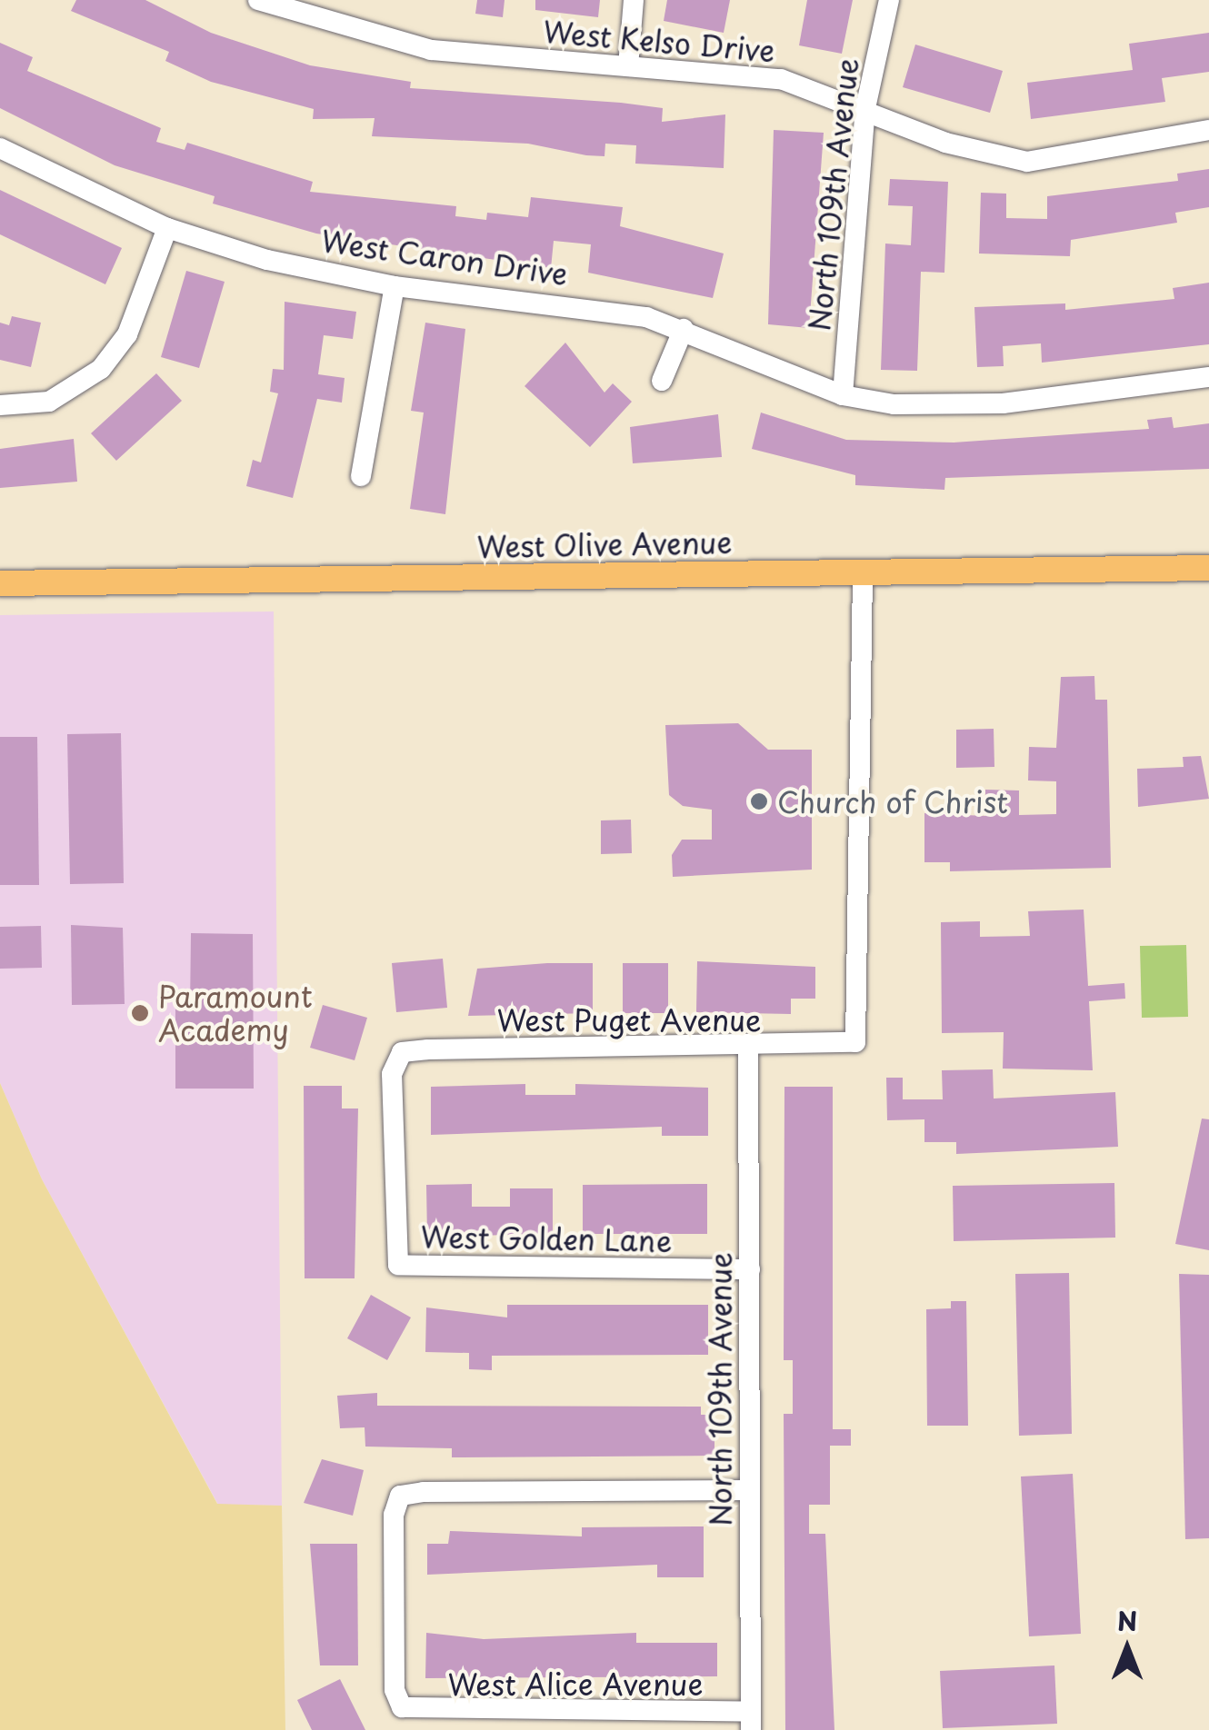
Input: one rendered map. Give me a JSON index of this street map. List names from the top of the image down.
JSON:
{
  "streets": {
    "main road": ["West Olive Avenue"],
    "street": [
      "West Kelso Drive",
      "North 109th Avenue",
      "West Caron Drive",
      "West Puget Avenue",
      "West Golden Lane",
      "West Alice Avenue"
    ]
  },
  "crossings": [
    ["West Kelso Drive", "North 109th Avenue"],
    ["North 109th Avenue", "West Caron Drive"],
    ["North 109th Avenue", "West Puget Avenue"],
    ["North 109th Avenue", "West Golden Lane"],
    ["North 109th Avenue", "West Alice Avenue"],
    ["West Olive Avenue", "West Puget Avenue"],
    ["West Puget Avenue", "West Golden Lane"]
  ],
  "places": ["Church of Christ", "Paramount Academy"],
  "north": "top"
}
